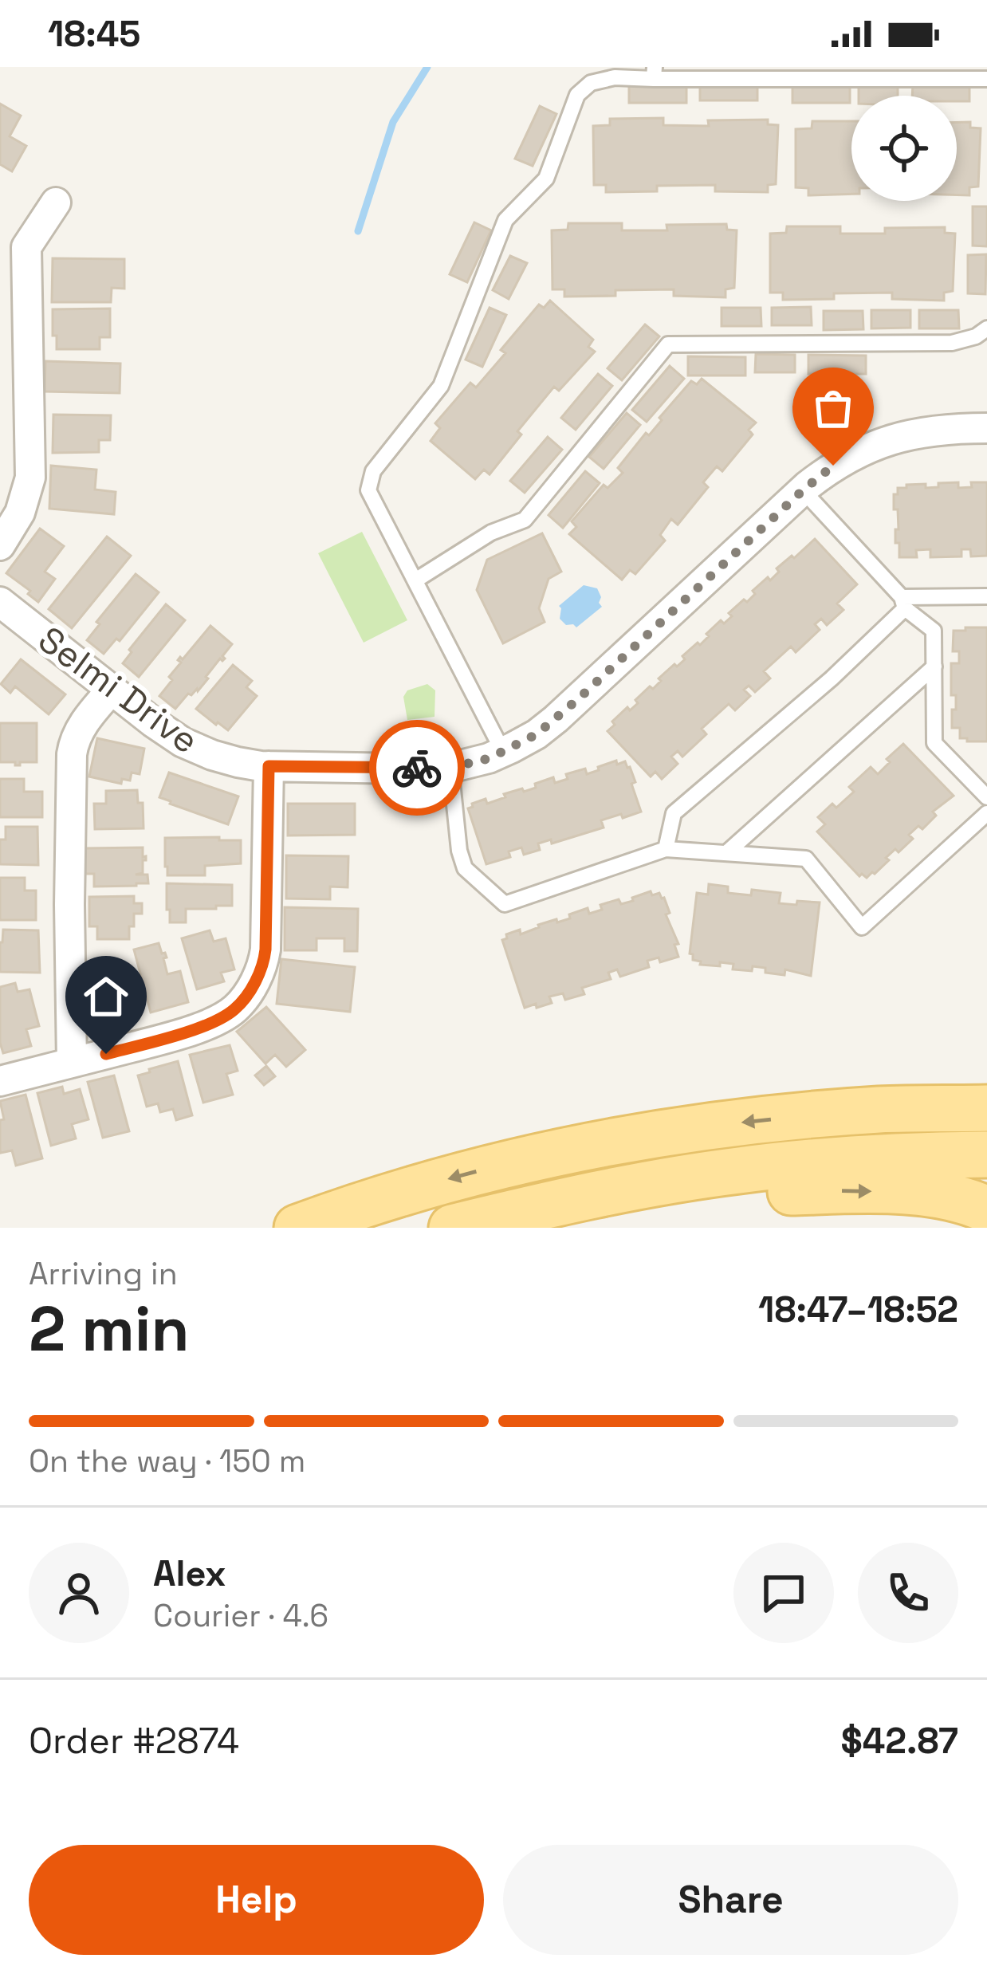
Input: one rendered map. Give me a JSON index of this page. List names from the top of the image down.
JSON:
{
  "streets": {
    "street": ["Selmi Drive"]
  },
  "page": {
    "status": "18:45",
    "heading": ["2 min", "Arriving in", "18:47–18:52"],
    "panel": [
      "Alex",
      "Courier · 4.6",
      "Order #2874",
      "$42.87"
    ],
    "bar": "On the way · 150 m",
    "buttons": ["Help", "Share"]
  }
}
